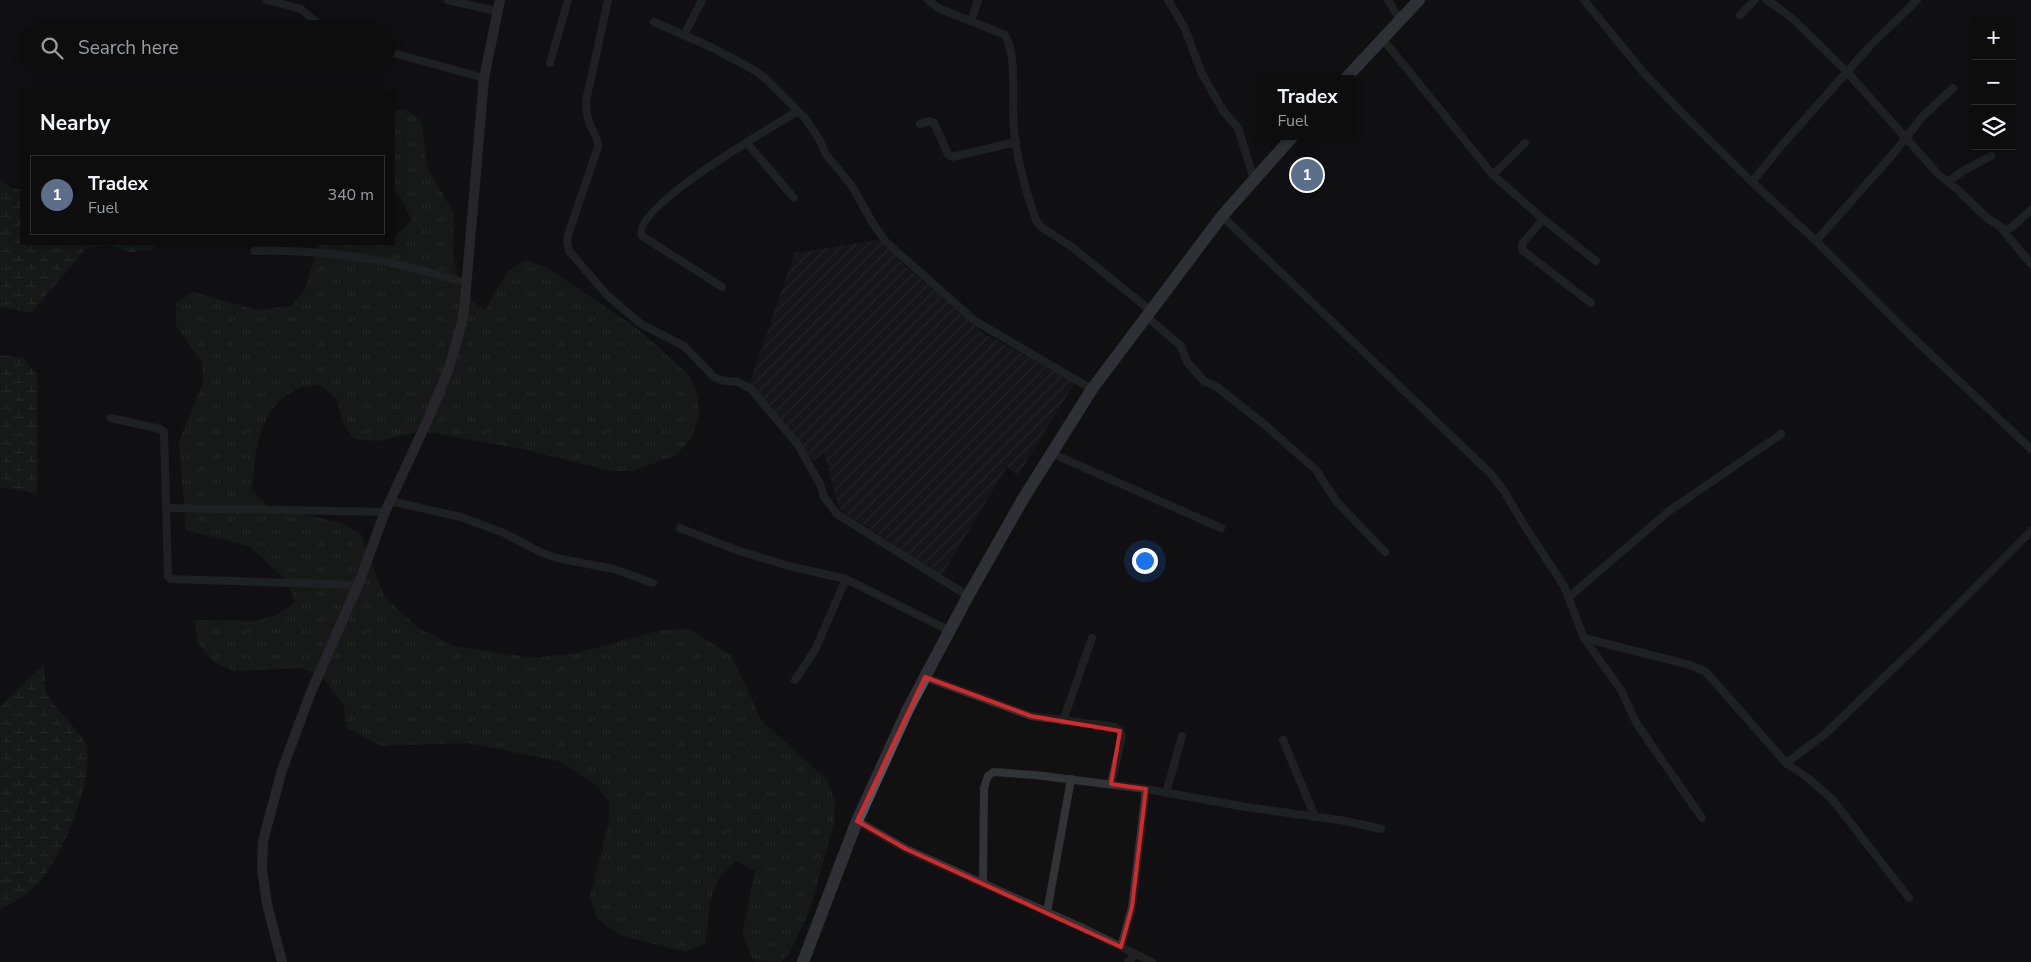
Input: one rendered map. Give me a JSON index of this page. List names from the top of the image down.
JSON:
{
  "page": {
    "map_buttons": ["+", "−"],
    "search": "Search here",
    "popup": ["Tradex", "Fuel"],
    "heading": "Nearby",
    "list": [
      {
        "mark": "1",
        "name": "Tradex",
        "note": "Fuel",
        "value": "340 m"
      }
    ],
    "pins": "1"
  }
}
